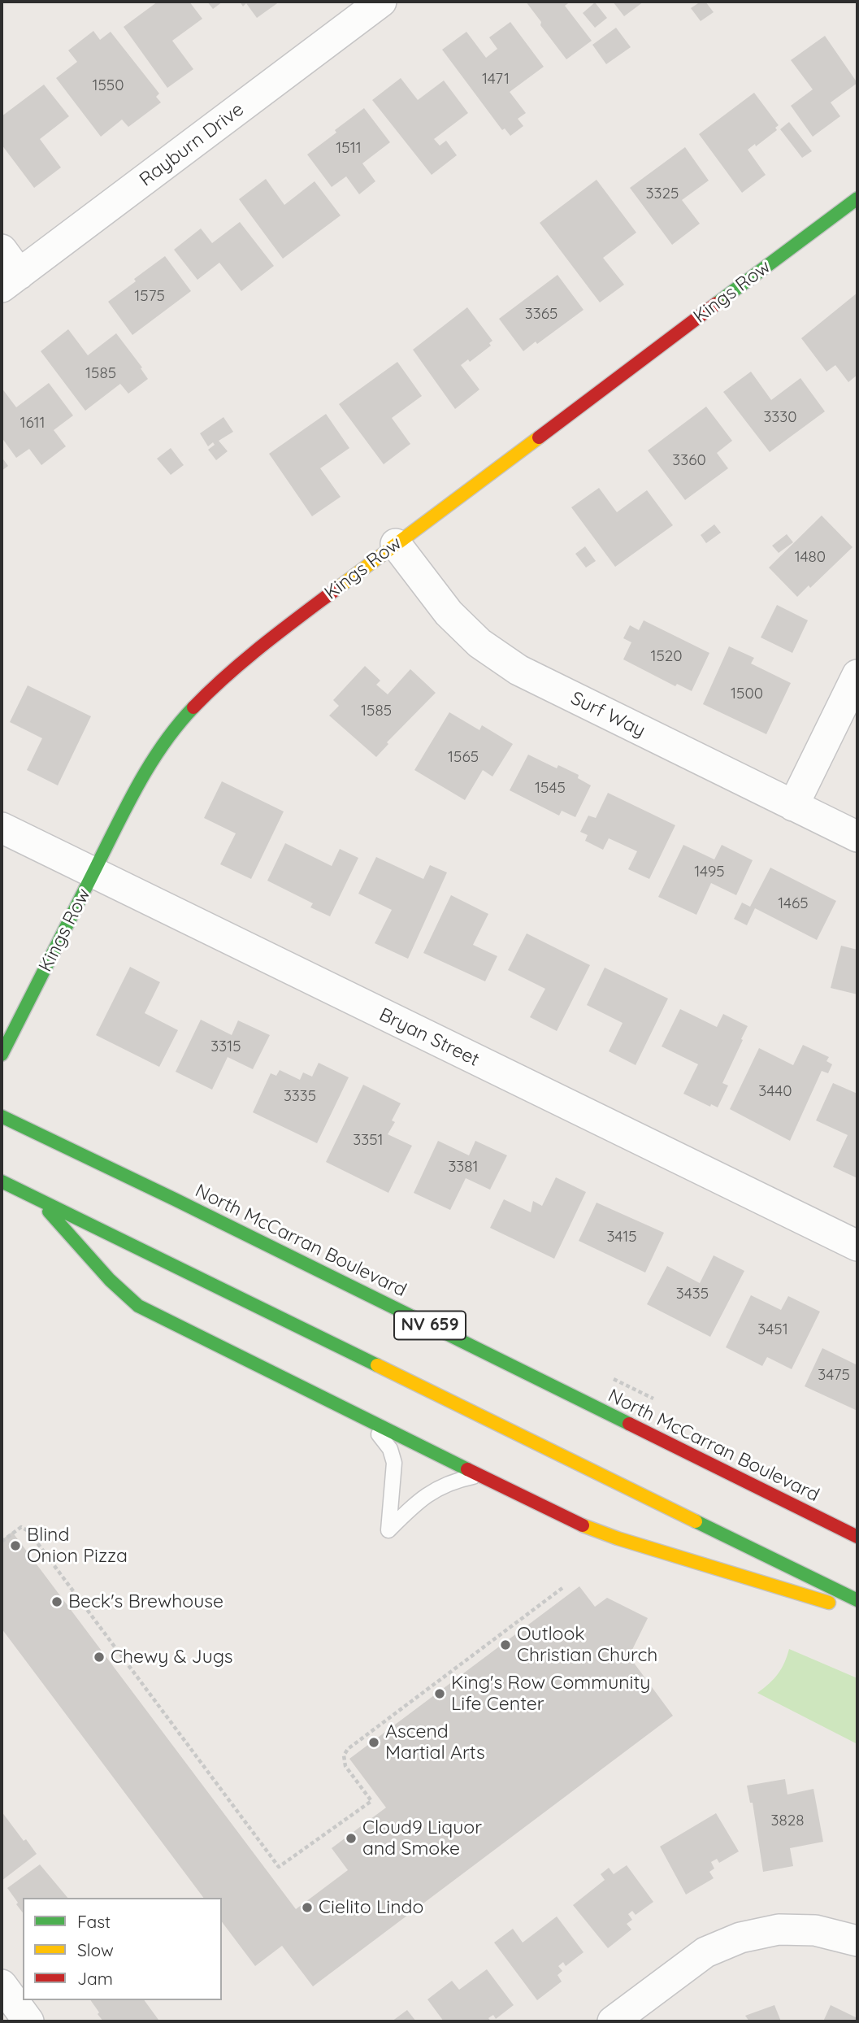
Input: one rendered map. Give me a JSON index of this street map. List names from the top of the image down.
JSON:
{
  "streets": {
    "main road": ["Kings Row", "North McCarran Boulevard", "NV 659"],
    "street": ["Rayburn Drive", "Surf Way", "Bryan Street"]
  },
  "crossings": [
    ["Kings Row", "Surf Way"],
    ["Kings Row", "Bryan Street"]
  ],
  "places": [
    "Blind Onion Pizza",
    "Beck's Brewhouse",
    "Outlook Christian Church",
    "Chewy & Jugs",
    "King's Row Community Life Center",
    "Ascend Martial Arts",
    "Cloud9 Liquor and Smoke",
    "Cielito Lindo"
  ],
  "house_numbers": [
    "1471",
    "1550",
    "1511",
    "3325",
    "1575",
    "3365",
    "1585",
    "3330",
    "1611",
    "3360",
    "1480",
    "1520",
    "1500",
    "1585",
    "1565",
    "1545",
    "1495",
    "1465",
    "3315",
    "3440",
    "3335",
    "3351",
    "3381",
    "3415",
    "3435",
    "3451",
    "3475",
    "3828"
  ],
  "legend": ["Fast", "Slow", "Jam"]
}
